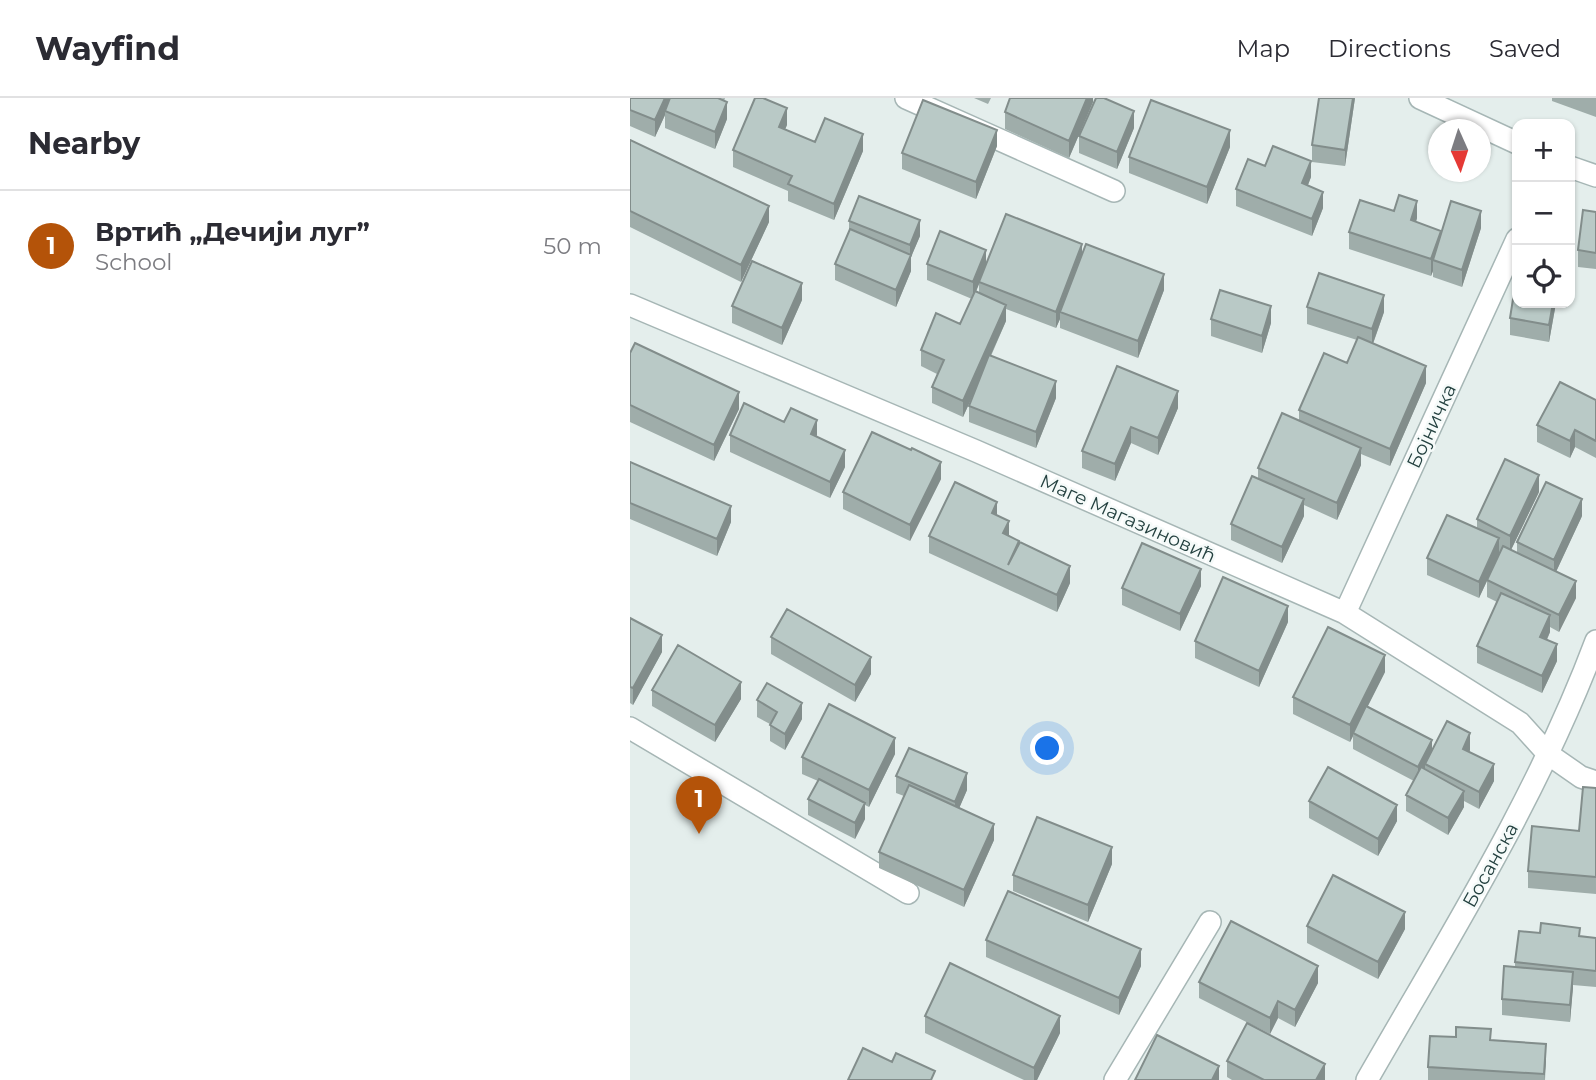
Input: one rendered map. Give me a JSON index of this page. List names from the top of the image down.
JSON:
{
  "streets": {
    "street": ["Бојничка", "Маге Магазиновић", "Босанска"]
  },
  "crossings": [
    ["Бојничка", "Маге Магазиновић"],
    ["Маге Магазиновић", "Босанска"]
  ],
  "north": "bottom",
  "page": {
    "header": "Wayfind",
    "nav": ["Map", "Directions", "Saved"],
    "heading": "Nearby",
    "map_buttons": ["+", "−"],
    "list": [
      {
        "mark": "1",
        "name": "Вртић „Дечији луг”",
        "note": "School",
        "value": "50 m"
      }
    ],
    "pins": "1"
  }
}
